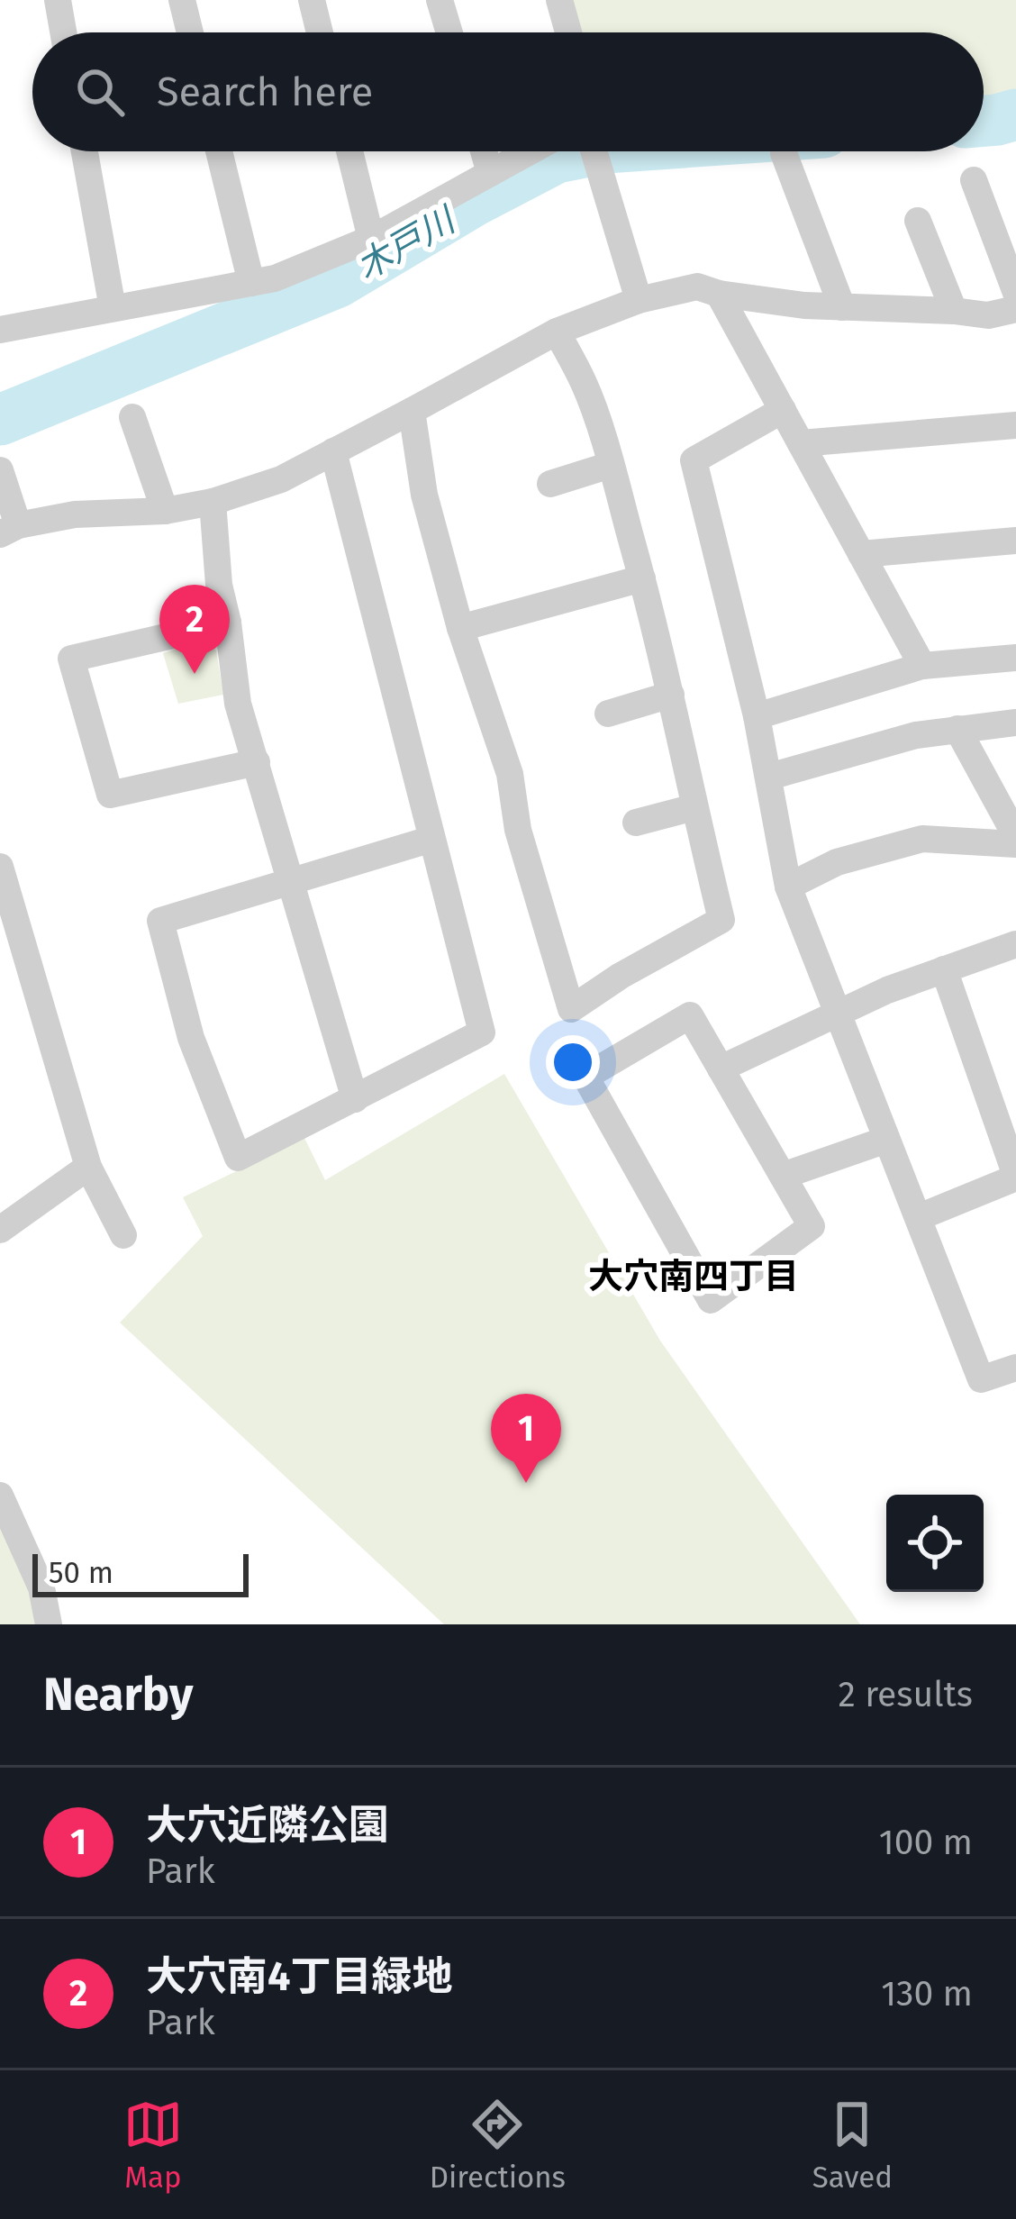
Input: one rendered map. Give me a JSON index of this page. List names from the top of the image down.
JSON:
{
  "districts": ["大穴南四丁目"],
  "water": ["木戸川"],
  "scale_bar": "50 m",
  "page": {
    "search": "Search here",
    "pins": ["2", "1"],
    "scale": "50 m",
    "heading": ["Nearby", "2 results"],
    "list": [
      {
        "mark": "1",
        "name": "大穴近隣公園",
        "note": "Park",
        "value": "100 m"
      },
      {
        "mark": "2",
        "name": "大穴南4丁目緑地",
        "note": "Park",
        "value": "130 m"
      }
    ],
    "nav": ["Map", "Directions", "Saved"]
  }
}
